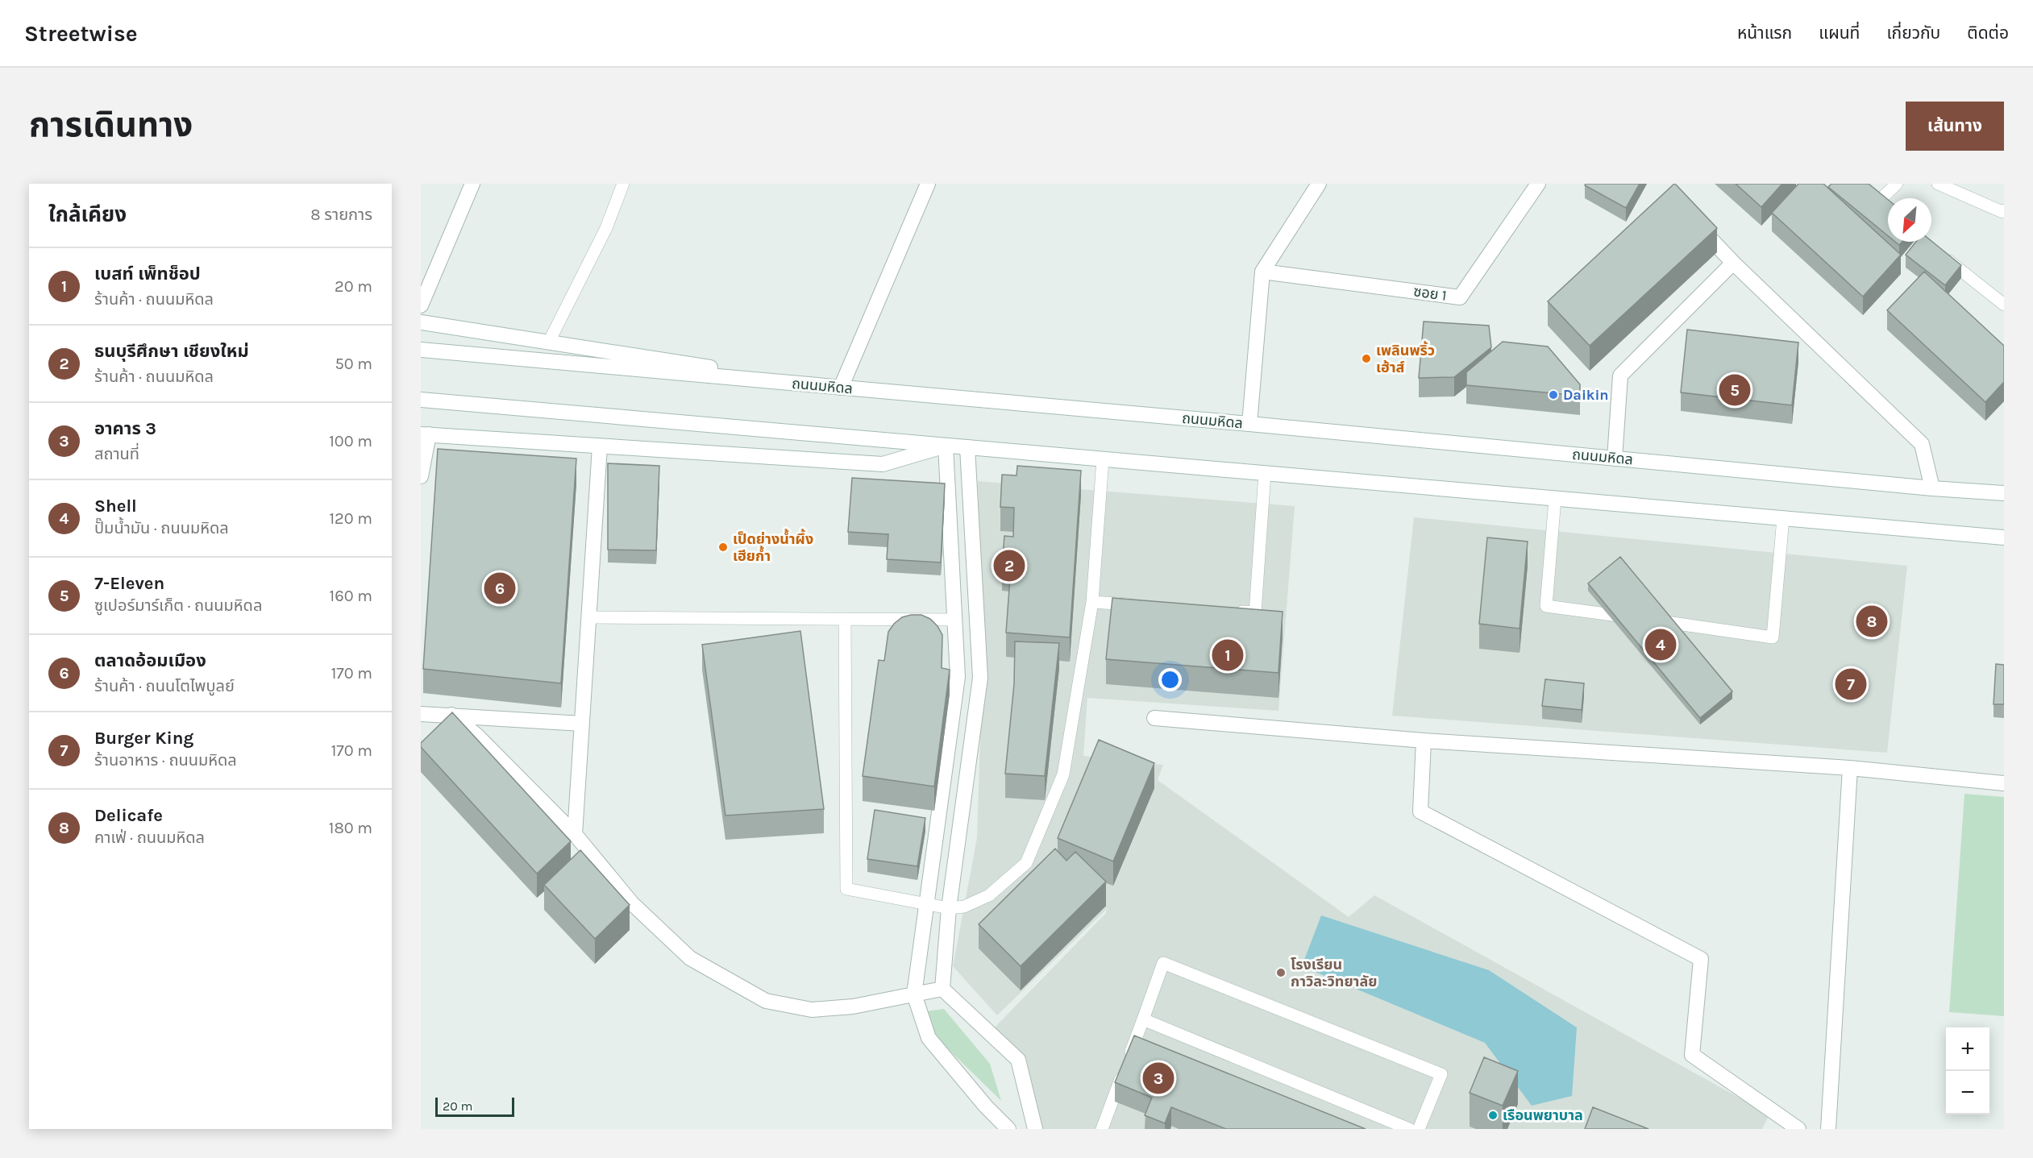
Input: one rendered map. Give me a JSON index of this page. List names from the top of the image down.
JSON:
{
  "streets": {
    "street": ["ซอย 1", "ถนนมหิดล"]
  },
  "places": [
    "เพลินพริ้ว เฮ้าส์",
    "Daikin",
    "เป็ดย่างน้ำผึ้ง เฮียก้ำ",
    "โรงเรียน กาวิละวิทยาลัย",
    "เรือนพยาบาล"
  ],
  "scale_bar": "20 m",
  "north": "bottom left",
  "page": {
    "header": "Streetwise",
    "nav": [
      "หน้าแรก",
      "แผนที่",
      "เกี่ยวกับ",
      "ติดต่อ"
    ],
    "title": "การเดินทาง",
    "buttons": "เส้นทาง",
    "heading": ["ใกล้เคียง", "8 รายการ"],
    "list": [
      {
        "mark": "1",
        "name": "เบสท์ เพ็ทช็อป",
        "note": "ร้านค้า · ถนนมหิดล",
        "value": "20 m"
      },
      {
        "mark": "2",
        "name": "ธนบุรีศึกษา เชียงใหม่",
        "note": "ร้านค้า · ถนนมหิดล",
        "value": "50 m"
      },
      {
        "mark": "3",
        "name": "อาคาร 3",
        "note": "สถานที่",
        "value": "100 m"
      },
      {
        "mark": "4",
        "name": "Shell",
        "note": "ปั๊มน้ำมัน · ถนนมหิดล",
        "value": "120 m"
      },
      {
        "mark": "5",
        "name": "7-Eleven",
        "note": "ซูเปอร์มาร์เก็ต · ถนนมหิดล",
        "value": "160 m"
      },
      {
        "mark": "6",
        "name": "ตลาดอ้อมเมือง",
        "note": "ร้านค้า · ถนนโตไพบูลย์",
        "value": "170 m"
      },
      {
        "mark": "7",
        "name": "Burger King",
        "note": "ร้านอาหาร · ถนนมหิดล",
        "value": "170 m"
      },
      {
        "mark": "8",
        "name": "Delicafe",
        "note": "คาเฟ่ · ถนนมหิดล",
        "value": "180 m"
      }
    ],
    "pins": [
      "5",
      "2",
      "6",
      "8",
      "4",
      "1",
      "7",
      "3"
    ],
    "map_buttons": ["+", "−"],
    "scale": "20 m"
  }
}
